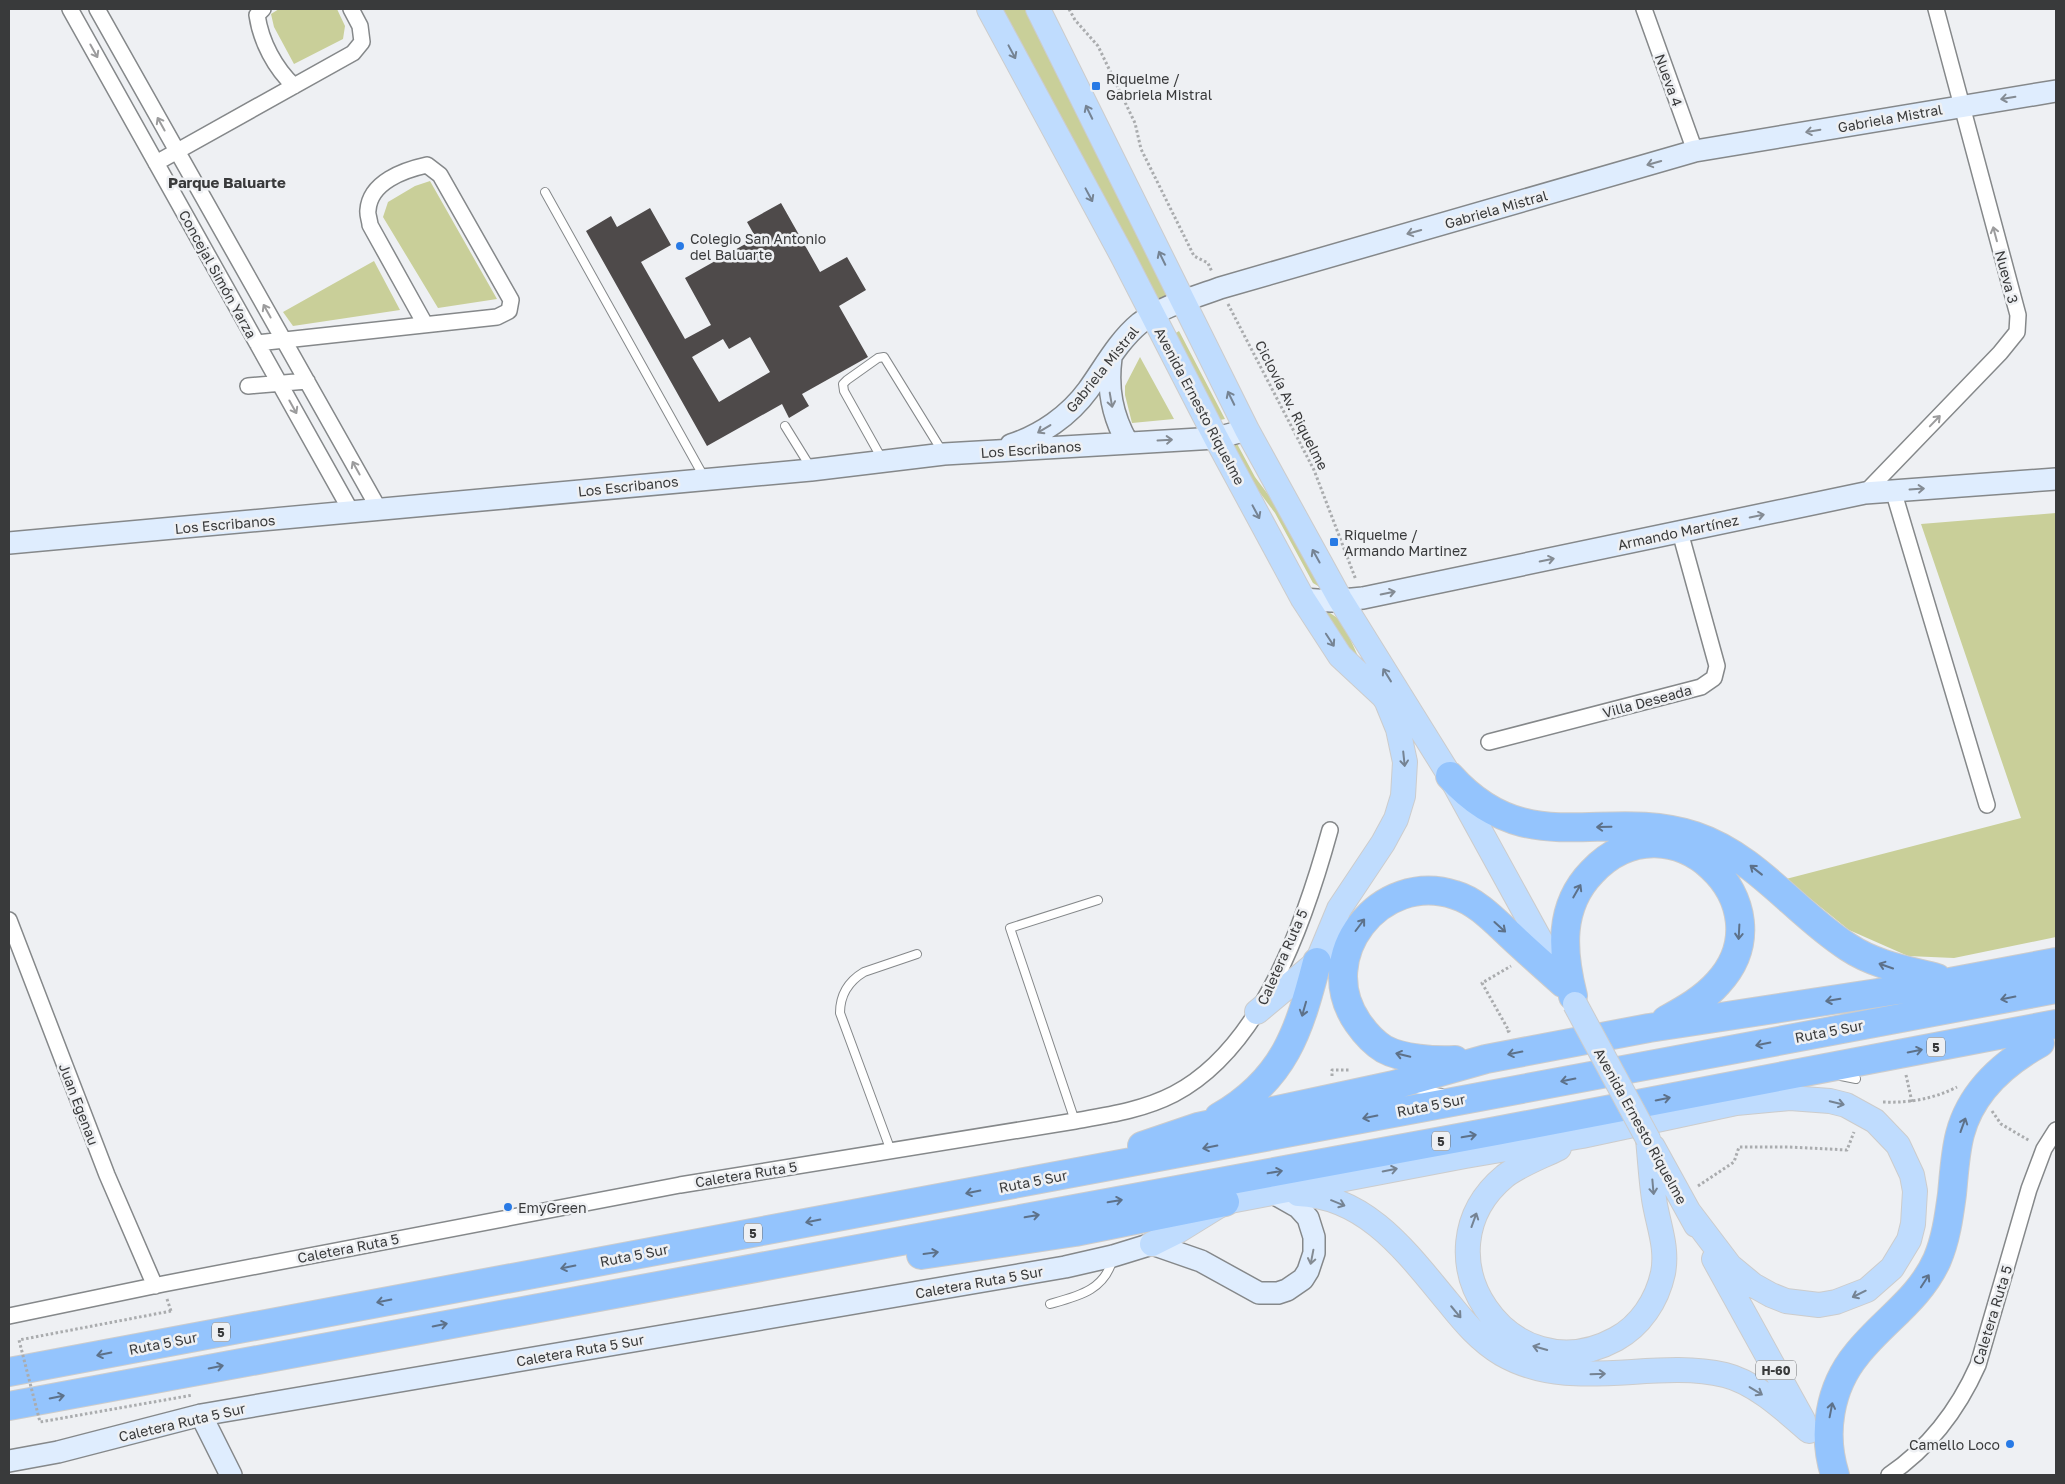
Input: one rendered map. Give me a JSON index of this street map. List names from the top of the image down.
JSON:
{
  "streets": {
    "highway": ["Ruta 5 Sur", "5"],
    "main road": [
      "Gabriela Mistral",
      "Avenida Ernesto Riquelme",
      "Los Escribanos",
      "Armando Martínez",
      "Caletera Ruta 5 Sur",
      "H-60"
    ],
    "street": [
      "Nueva 4",
      "Concejal Simón Yarza",
      "Nueva 3",
      "Villa Deseada",
      "Caletera Ruta 5",
      "Juan Egenau"
    ],
    "path": ["Ciclovía Av. Riquelme"]
  },
  "crossings": [
    ["Nueva 4", "Gabriela Mistral"],
    ["Gabriela Mistral", "Nueva 3"],
    ["Gabriela Mistral", "Ciclovía Av. Riquelme"],
    ["Gabriela Mistral", "Avenida Ernesto Riquelme"],
    ["Gabriela Mistral", "Los Escribanos"],
    ["Concejal Simón Yarza", "Los Escribanos"],
    ["Nueva 3", "Armando Martínez"],
    ["Ciclovía Av. Riquelme", "Avenida Ernesto Riquelme"],
    ["Ciclovía Av. Riquelme", "Armando Martínez"],
    ["Avenida Ernesto Riquelme", "Los Escribanos"],
    ["Avenida Ernesto Riquelme", "Armando Martínez"],
    ["Armando Martínez", "Villa Deseada"],
    ["Caletera Ruta 5", "Juan Egenau"]
  ],
  "one_way": ["Gabriela Mistral", "Nueva 3", "Armando Martínez"],
  "districts": ["Parque Baluarte"],
  "places": {
    "transit": ["Riquelme / Gabriela Mistral", "Riquelme / Armando Martinez"],
    "other": ["Colegio San Antonio del Baluarte", "EmyGreen", "Camello Loco"]
  }
}
